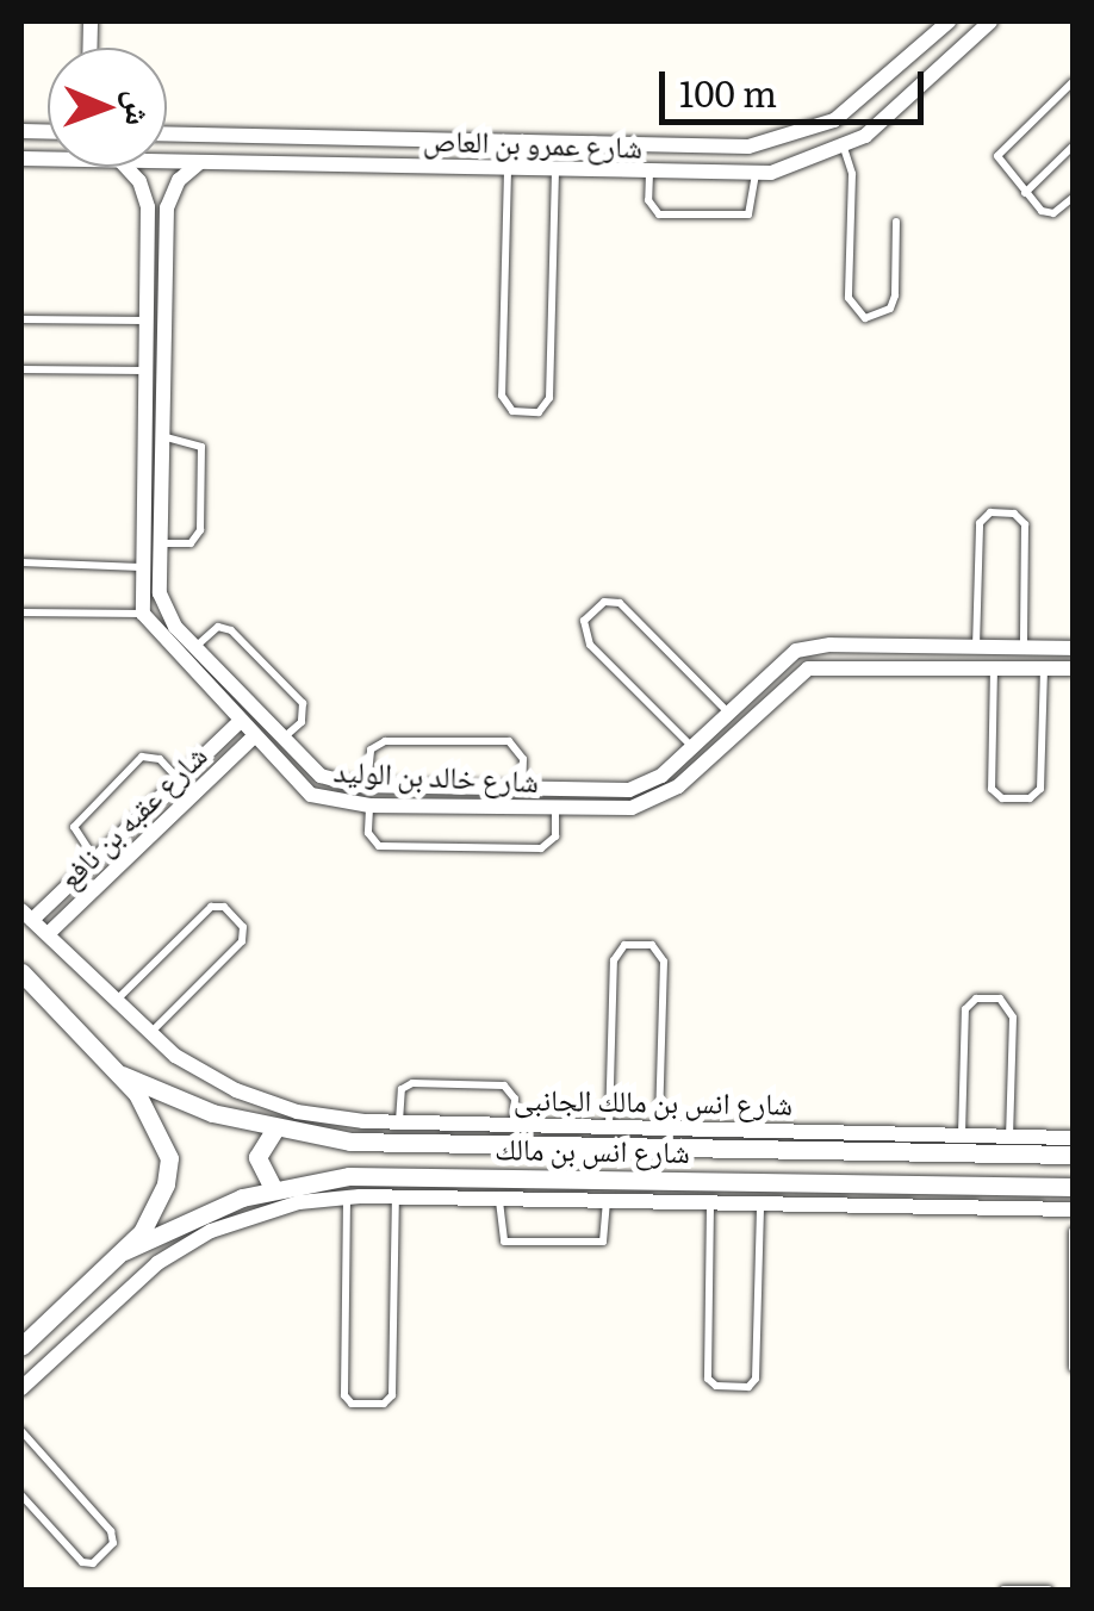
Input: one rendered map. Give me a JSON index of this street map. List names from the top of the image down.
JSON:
{
  "streets": {
    "street": [
      "شارع عمرو بن العاص",
      "شارع خالد بن الوليد",
      "شارع عقبه بن نافع",
      "شارع انس بن مالك الجانبى",
      "شارع انس بن مالك"
    ]
  },
  "crossings": [
    ["شارع عمرو بن العاص", "شارع خالد بن الوليد"],
    ["شارع خالد بن الوليد", "شارع عقبه بن نافع"],
    ["شارع عقبه بن نافع", "شارع انس بن مالك الجانبى"]
  ],
  "scale_bar": "100 m",
  "north": "right"
}
